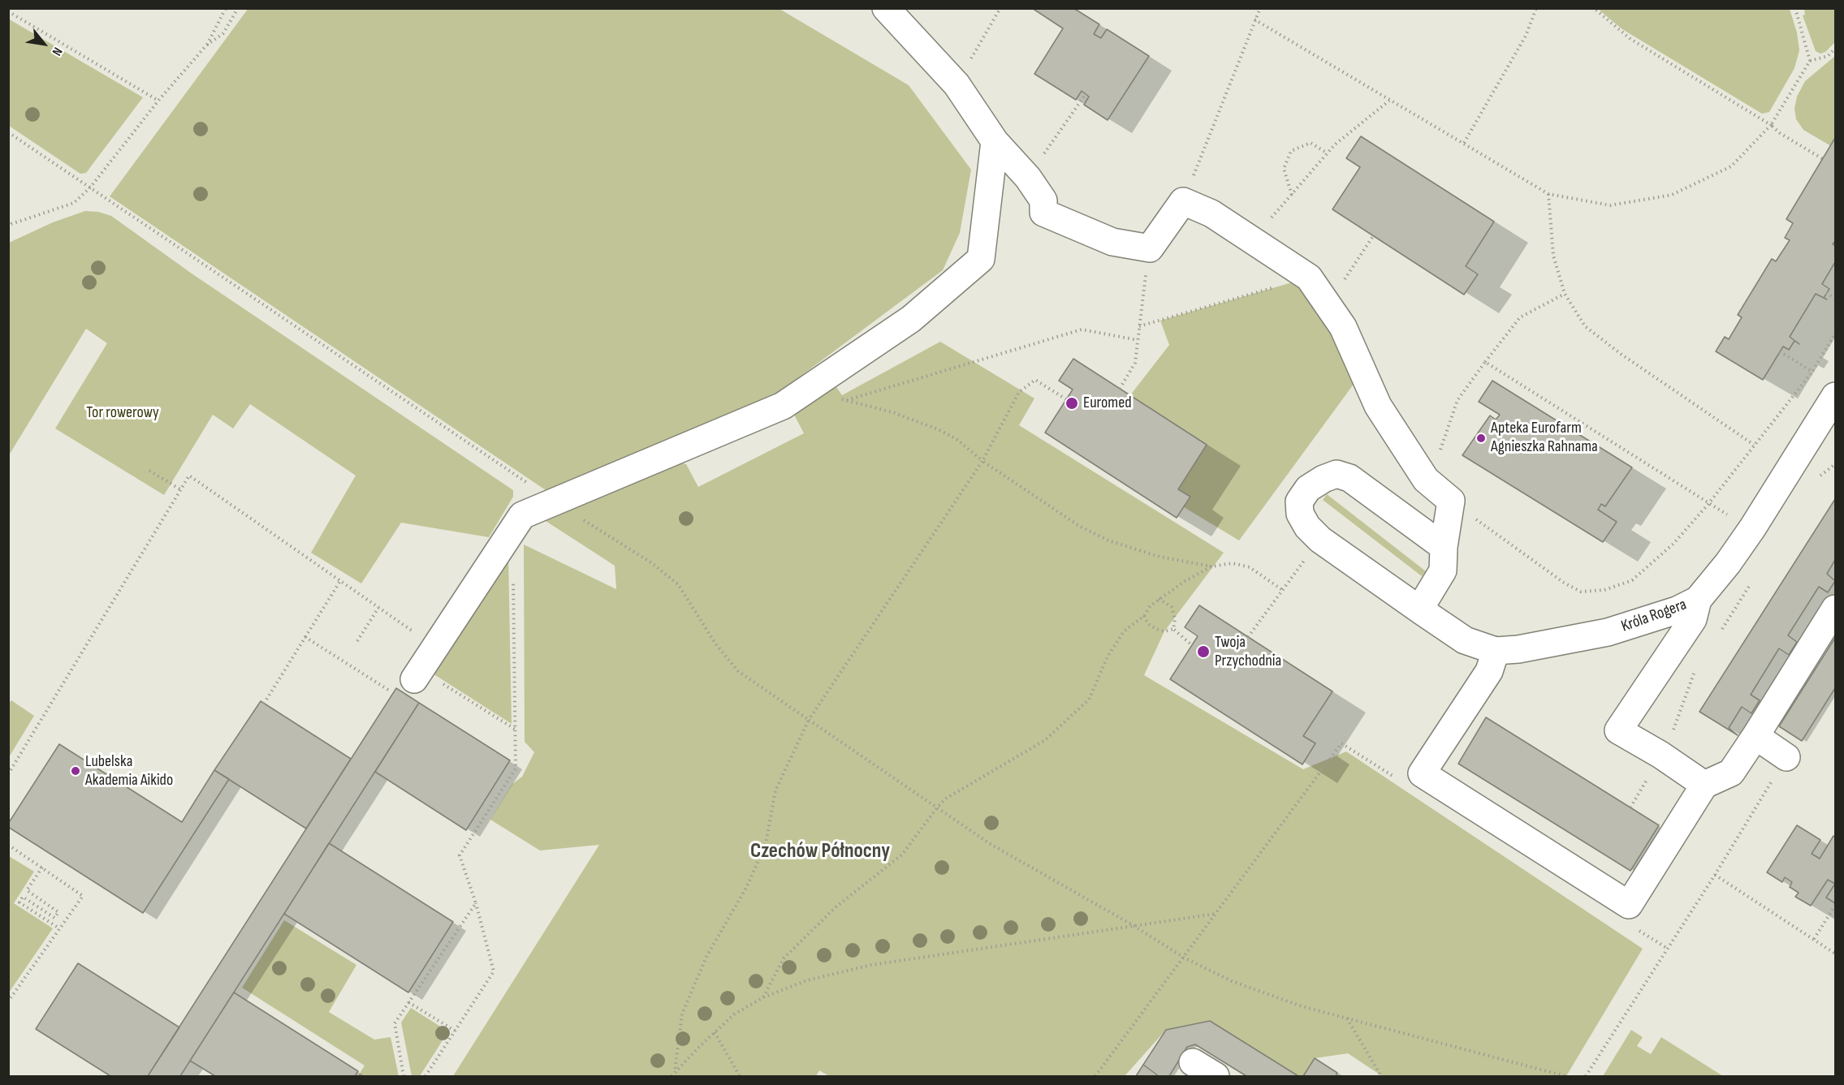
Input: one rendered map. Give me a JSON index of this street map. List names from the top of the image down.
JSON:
{
  "streets": {
    "street": ["Króla Rogera"]
  },
  "districts": ["Czechów Północny"],
  "parks": ["Tor rowerowy"],
  "places": [
    "Euromed",
    "Apteka Eurofarm Agnieszka Rahnama",
    "Twoja Przychodnia",
    "Lubelska Akademia Aikido"
  ],
  "north": "bottom right"
}
